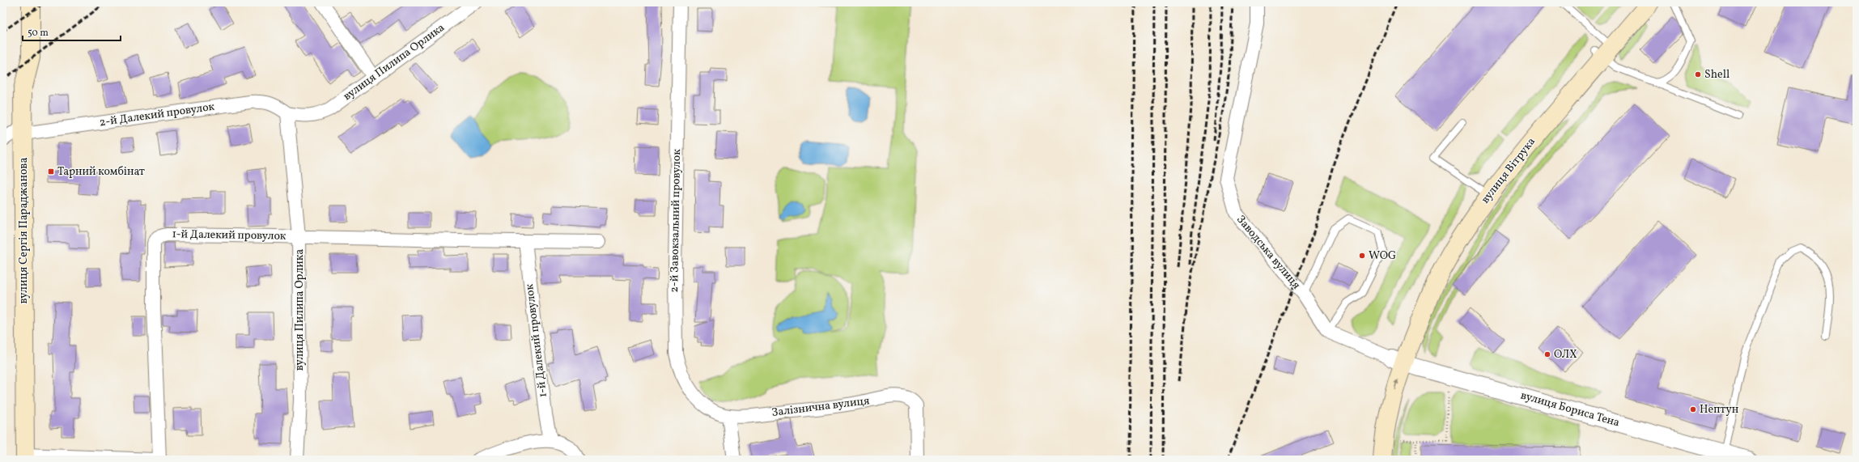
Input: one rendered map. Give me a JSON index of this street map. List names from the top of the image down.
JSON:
{
  "streets": {
    "main road": ["вулиця Вітрука", "вулиця Сергія Параджанова"],
    "street": [
      "вулиця Пилипа Орлика",
      "2-й Далекий провулок",
      "2-й Завокзальний провулок",
      "1-й Далекий провулок",
      "Заводська вулиця",
      "Залізнична вулиця",
      "вулиця Бориса Тена"
    ]
  },
  "crossings": [
    ["вулиця Пилипа Орлика", "2-й Далекий провулок"],
    ["вулиця Пилипа Орлика", "1-й Далекий провулок"],
    ["2-й Далекий провулок", "вулиця Сергія Параджанова"],
    ["вулиця Вітрука", "вулиця Бориса Тена"],
    ["2-й Завокзальний провулок", "Залізнична вулиця"]
  ],
  "places": {
    "other": [
      "Shell",
      "WOG",
      "ОЛХ",
      "Нептун"
    ],
    "transit": ["Тарний комбінат"]
  },
  "scale_bar": "50 m"
}
